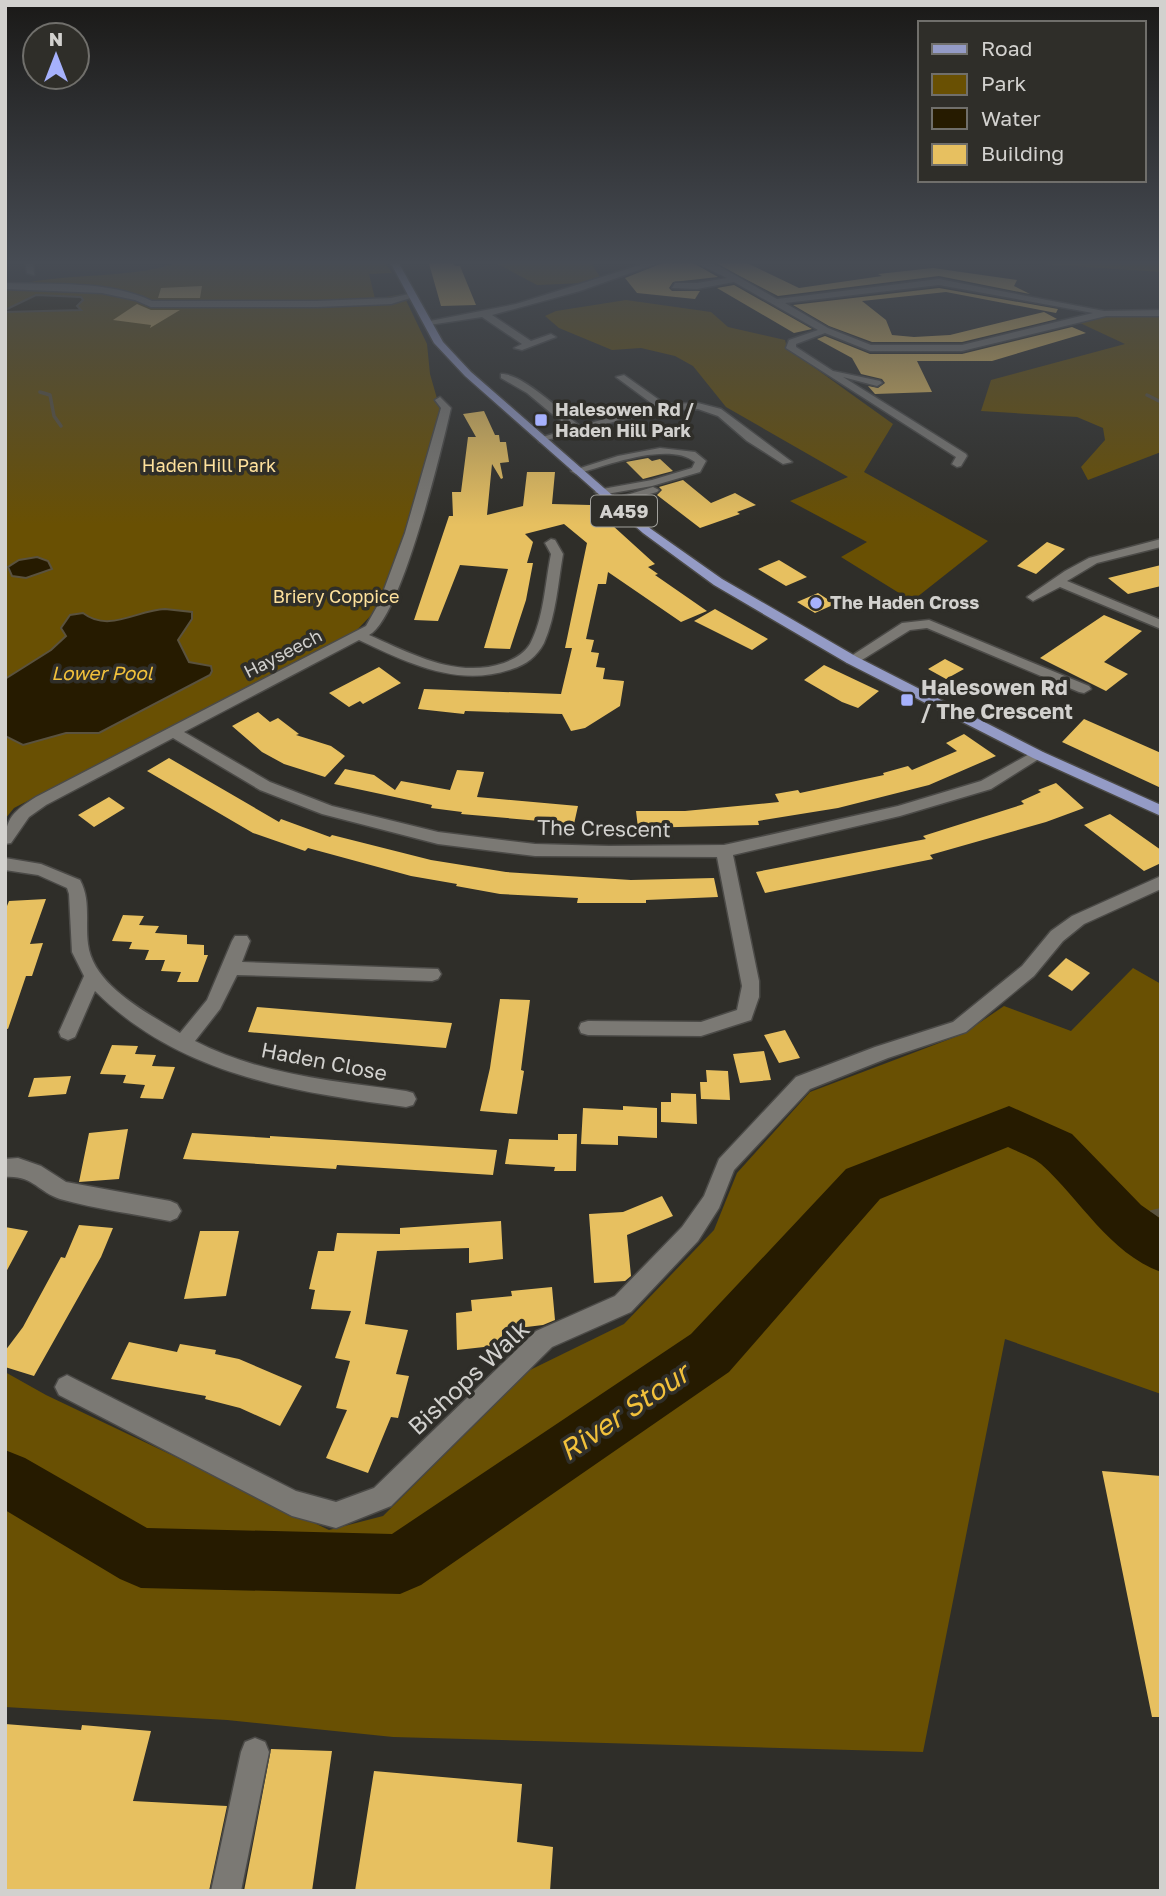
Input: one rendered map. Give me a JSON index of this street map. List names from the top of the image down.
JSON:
{
  "streets": {
    "main road": ["A459"],
    "street": [
      "Hayseech",
      "The Crescent",
      "Haden Close",
      "Bishops Walk"
    ]
  },
  "crossings": [
    ["A459", "The Crescent"],
    ["Hayseech", "The Crescent"]
  ],
  "water": ["Lower Pool", "River Stour"],
  "parks": ["Haden Hill Park", "Briery Coppice"],
  "places": {
    "transit": ["Halesowen Rd / Haden Hill Park", "Halesowen Rd / The Crescent"],
    "other": ["The Haden Cross"]
  },
  "legend": [
    "Road",
    "Park",
    "Water",
    "Building"
  ],
  "north": "top"
}
